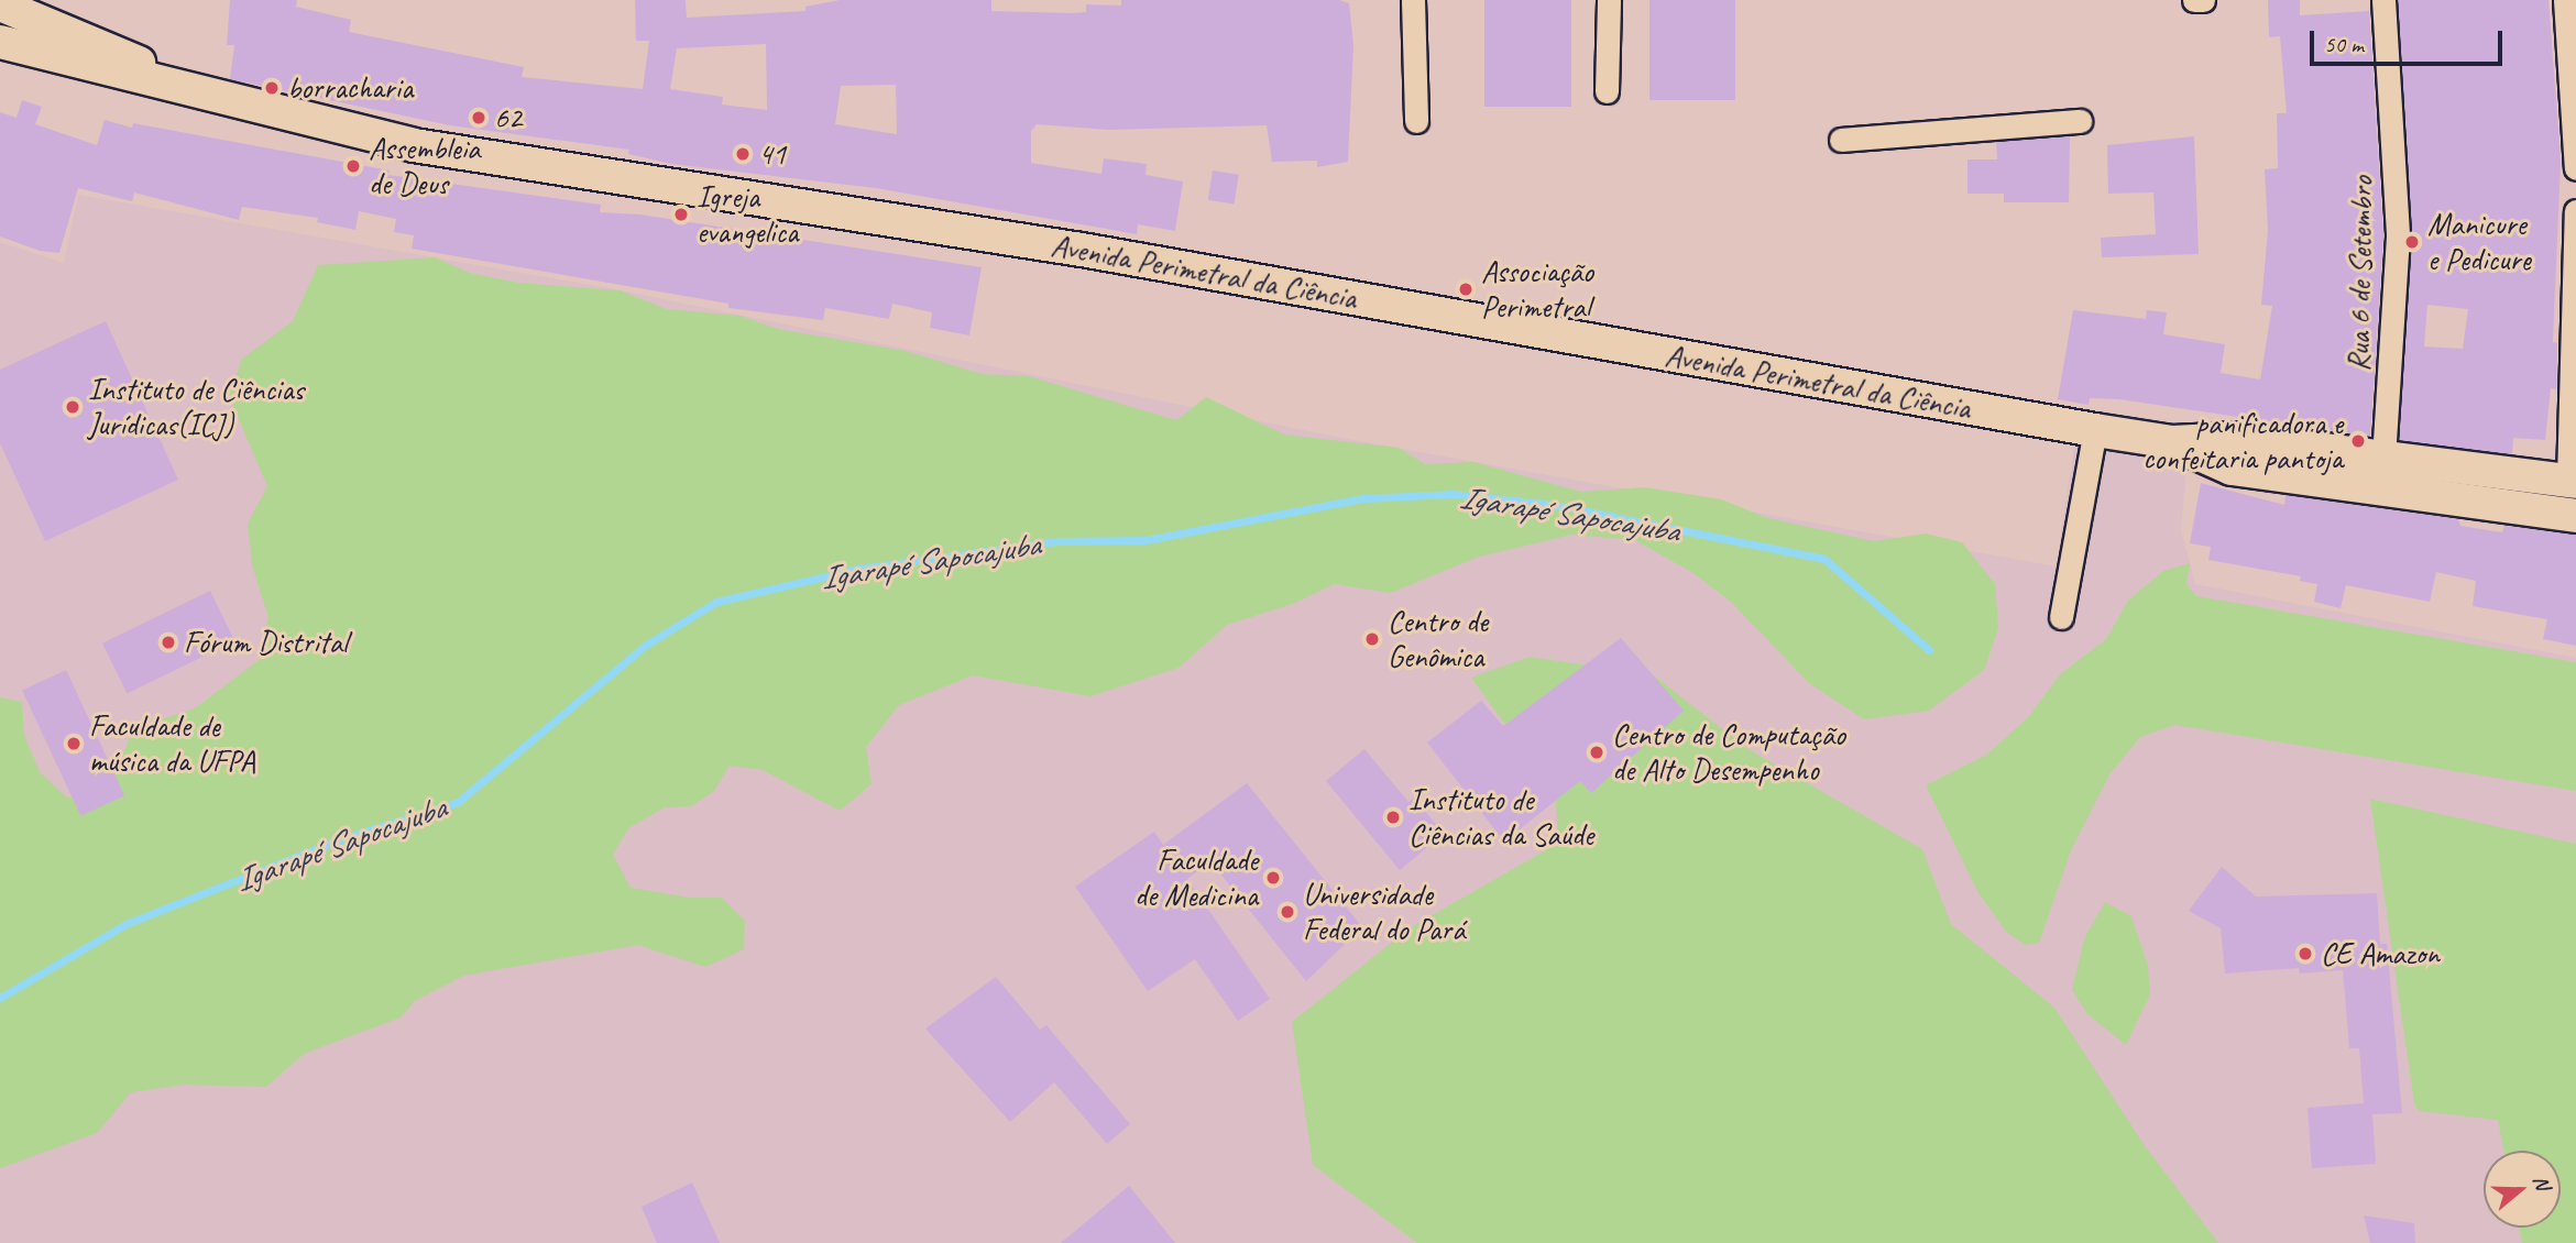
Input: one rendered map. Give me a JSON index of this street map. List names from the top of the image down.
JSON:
{
  "streets": {
    "main road": ["Avenida Perimetral da Ciência"],
    "street": ["Rua 6 de Setembro"]
  },
  "crossings": [
    ["Avenida Perimetral da Ciência", "Rua 6 de Setembro"]
  ],
  "water": ["Igarapé Sapocajuba"],
  "places": [
    "borracharia",
    "62",
    "41",
    "Assembleia de Deus",
    "Igreja evangelica",
    "Manicure e Pedicure",
    "Associação Perimetral",
    "Instituto de Ciências Jurídicas(ICJ)",
    "panificadora e confeitaria pantoja",
    "Centro de Genômica",
    "Fórum Distrital",
    "Faculdade de música da UFPA",
    "Centro de Computação de Alto Desempenho",
    "Instituto de Ciências da Saúde",
    "Faculdade de Medicina",
    "Universidade Federal do Pará",
    "CE Amazon"
  ],
  "scale_bar": "50 m",
  "north": "right"
}
